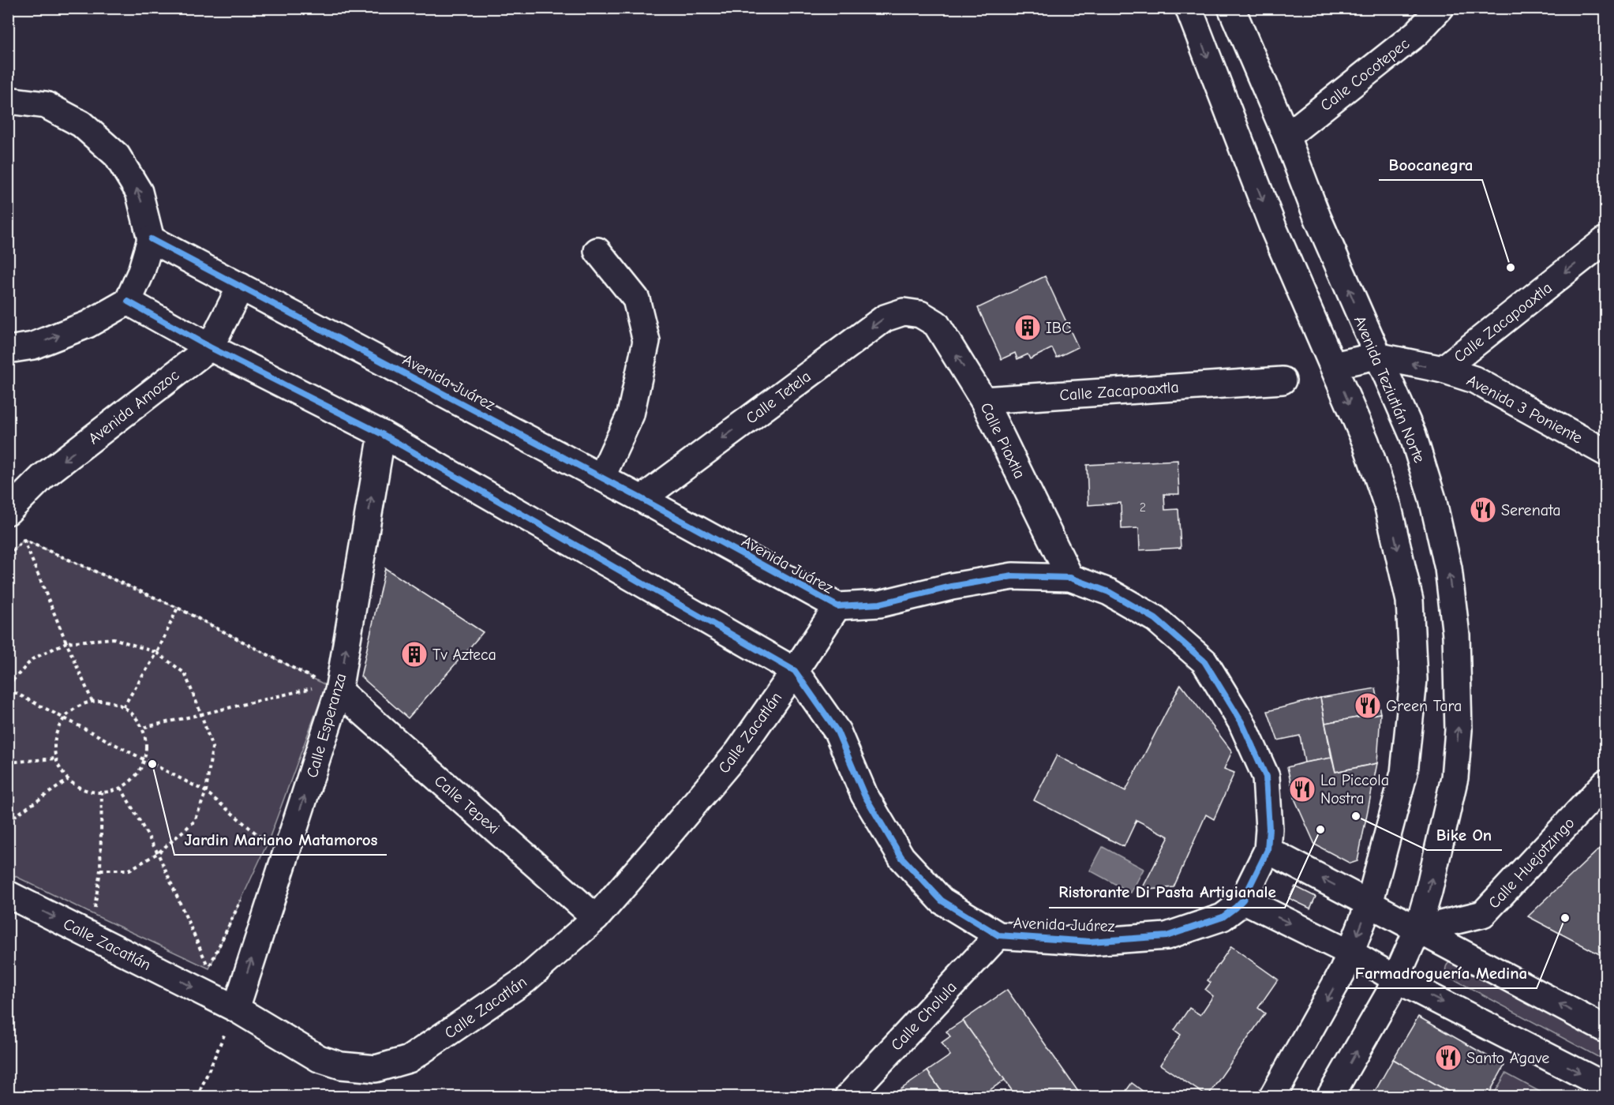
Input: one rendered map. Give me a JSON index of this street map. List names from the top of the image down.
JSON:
{
  "streets": {
    "street": [
      "Calle Cocotepec",
      "Calle Zacapoaxtla",
      "Avenida Juárez",
      "Avenida Teziutlán Norte",
      "Calle Tetela",
      "Avenida Amozoc",
      "Avenida 3 Poniente",
      "Calle Piaxtla",
      "Calle Esperanza",
      "Calle Zacatlán",
      "Calle Tepexi",
      "Calle Huejotzingo",
      "Calle Cholula"
    ]
  },
  "crossings": [
    ["Calle Cocotepec", "Avenida Teziutlán Norte"],
    ["Calle Zacapoaxtla", "Avenida Teziutlán Norte"],
    ["Calle Zacapoaxtla", "Avenida 3 Poniente"],
    ["Calle Zacapoaxtla", "Calle Piaxtla"],
    ["Avenida Juárez", "Calle Tetela"],
    ["Avenida Juárez", "Avenida Amozoc"],
    ["Avenida Juárez", "Calle Piaxtla"],
    ["Avenida Juárez", "Calle Esperanza"],
    ["Avenida Juárez", "Calle Zacatlán"],
    ["Avenida Juárez", "Calle Cholula"],
    ["Avenida Teziutlán Norte", "Calle Huejotzingo"],
    ["Calle Tetela", "Calle Piaxtla"],
    ["Calle Esperanza", "Calle Zacatlán"],
    ["Calle Esperanza", "Calle Tepexi"],
    ["Calle Zacatlán", "Calle Tepexi"]
  ],
  "one_way": ["Calle Zacapoaxtla", "Calle Tetela", "Calle Esperanza"],
  "places": {
    "other": [
      "Boocanegra",
      "Jardin Mariano Matamoros",
      "Bike On",
      "Ristorante Di Pasta Artigianale",
      "Farmadroguería Medina"
    ],
    "building": ["IBC", "Tv Azteca"],
    "restaurant": [
      "Serenata",
      "Green Tara",
      "La Piccola Nostra",
      "Santo Agave"
    ]
  },
  "house_numbers": ["2"]
}
